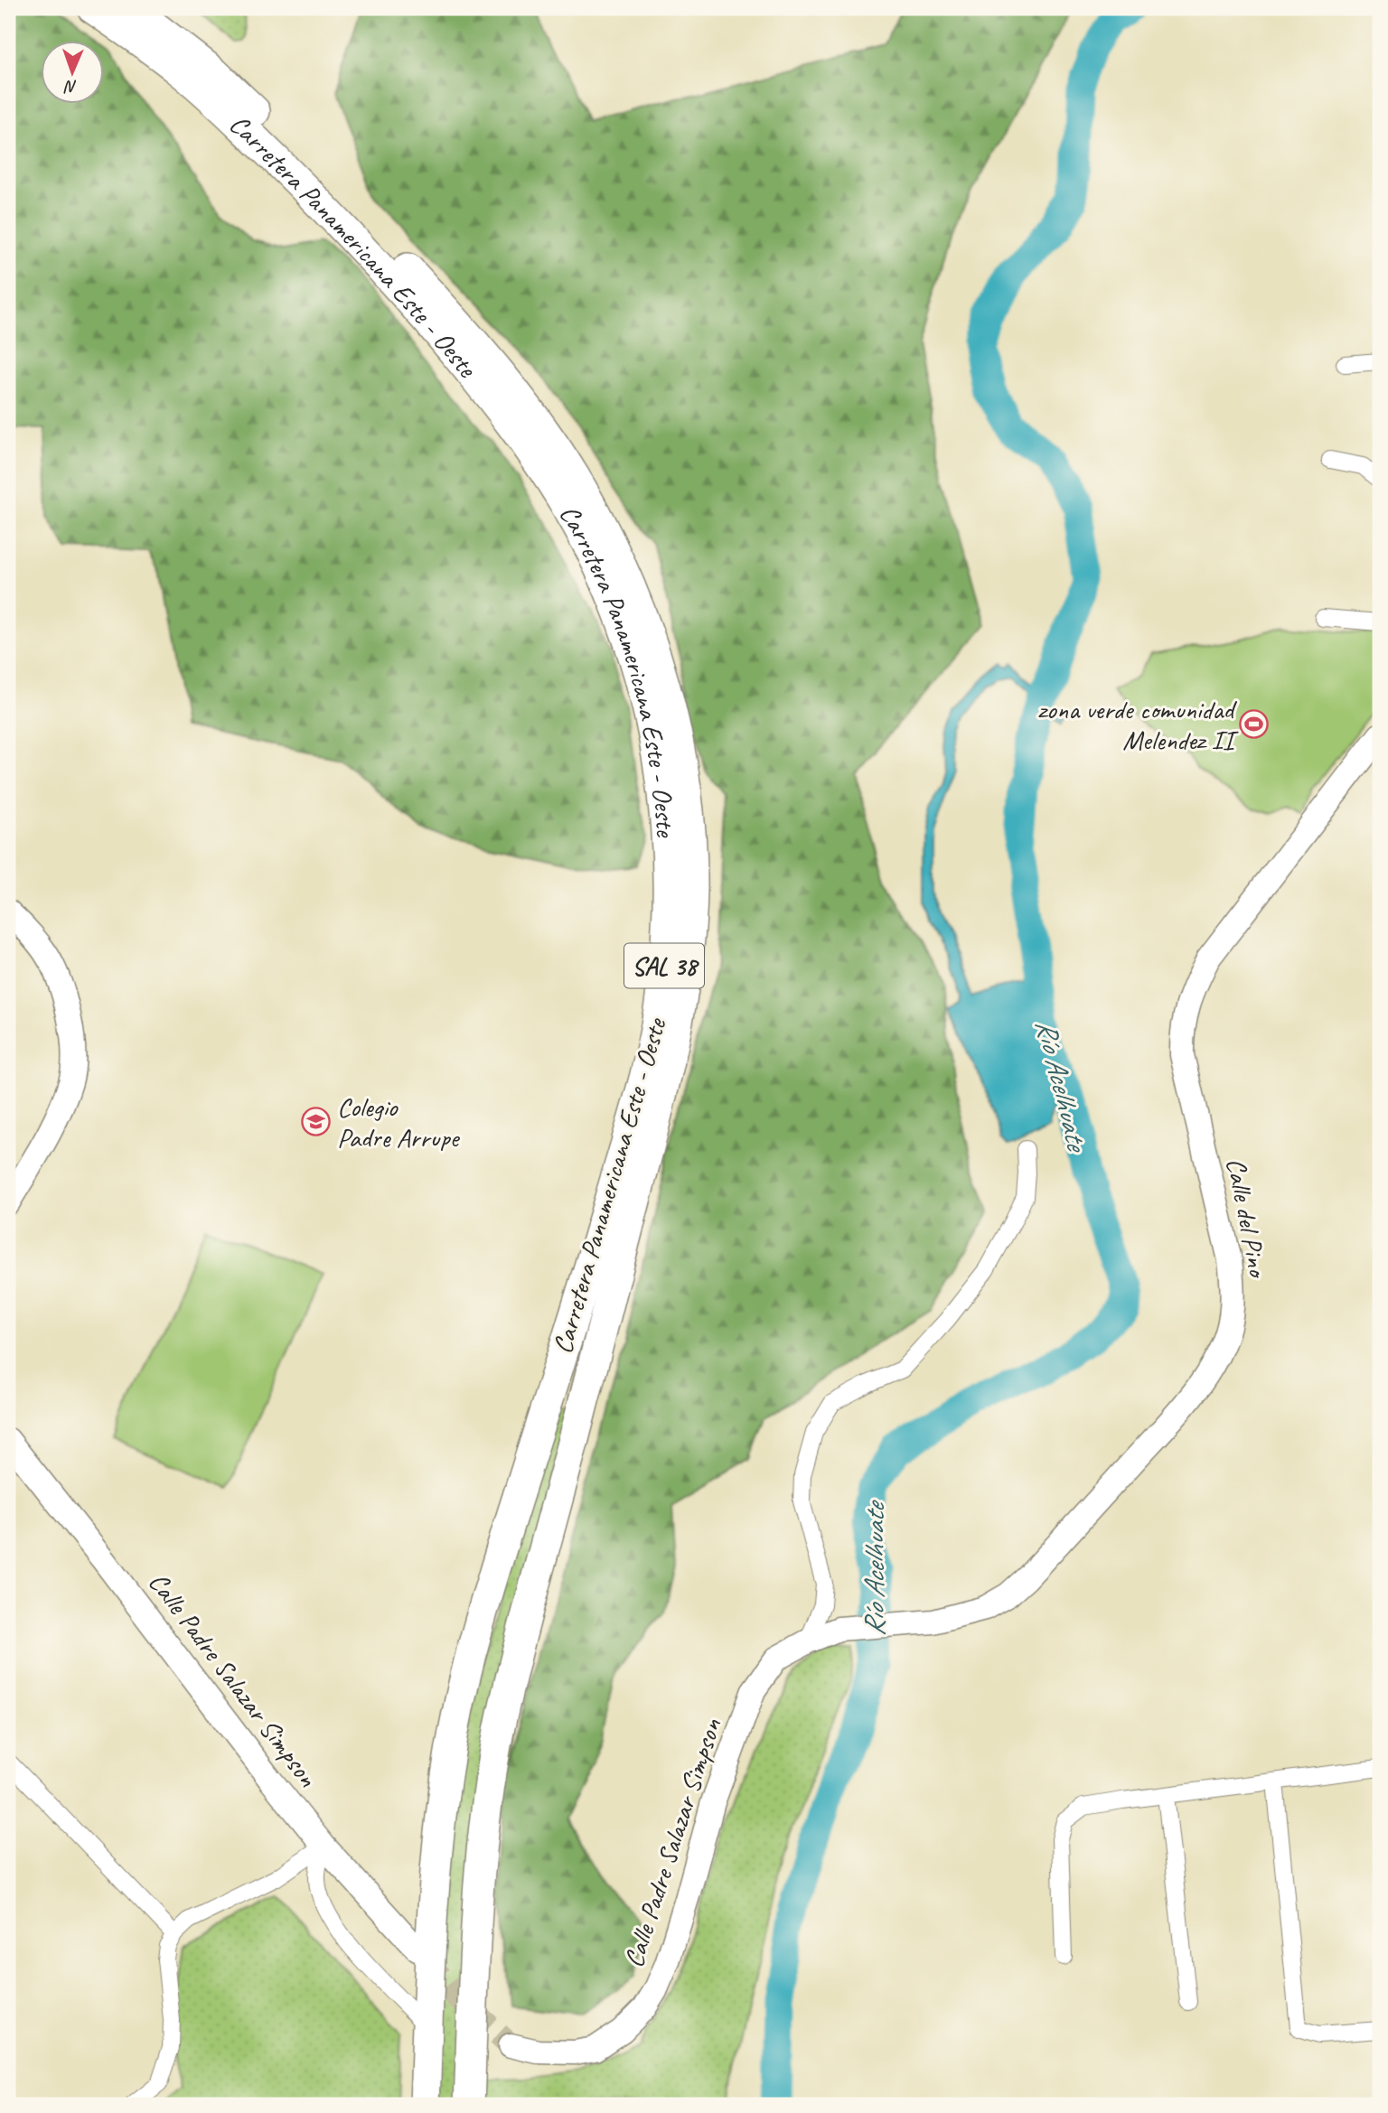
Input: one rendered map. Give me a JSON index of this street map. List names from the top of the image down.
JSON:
{
  "streets": {
    "highway": ["Carretera Panamericana Este - Oeste", "SAL 38"],
    "main road": ["Calle del Pino", "Calle Padre Salazar Simpson"]
  },
  "crossings": [
    ["Calle del Pino", "Calle Padre Salazar Simpson"]
  ],
  "water": ["Río Acelhuate"],
  "places": {
    "sports": ["zona verde comunidad Melendez II"],
    "school or university": ["Colegio Padre Arrupe"]
  },
  "north": "bottom"
}
